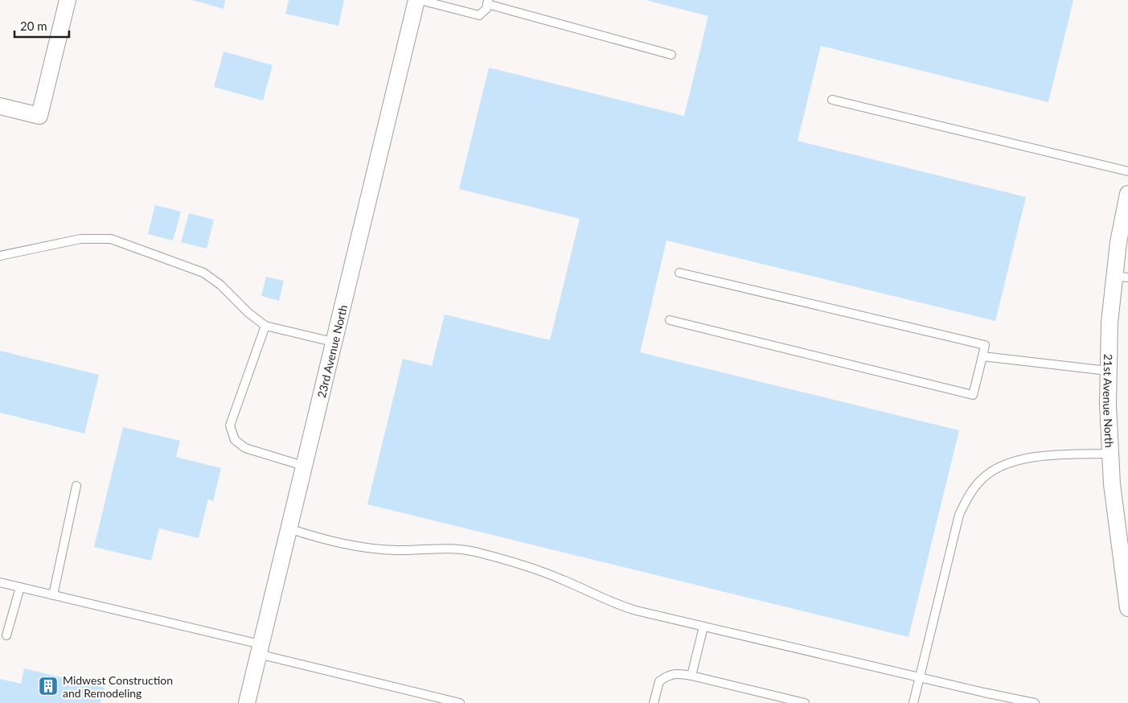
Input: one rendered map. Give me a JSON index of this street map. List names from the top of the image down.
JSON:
{
  "streets": {
    "street": ["23rd Avenue North", "21st Avenue North"]
  },
  "places": {
    "building": ["Midwest Construction and Remodeling"]
  },
  "scale_bar": "20 m"
}
